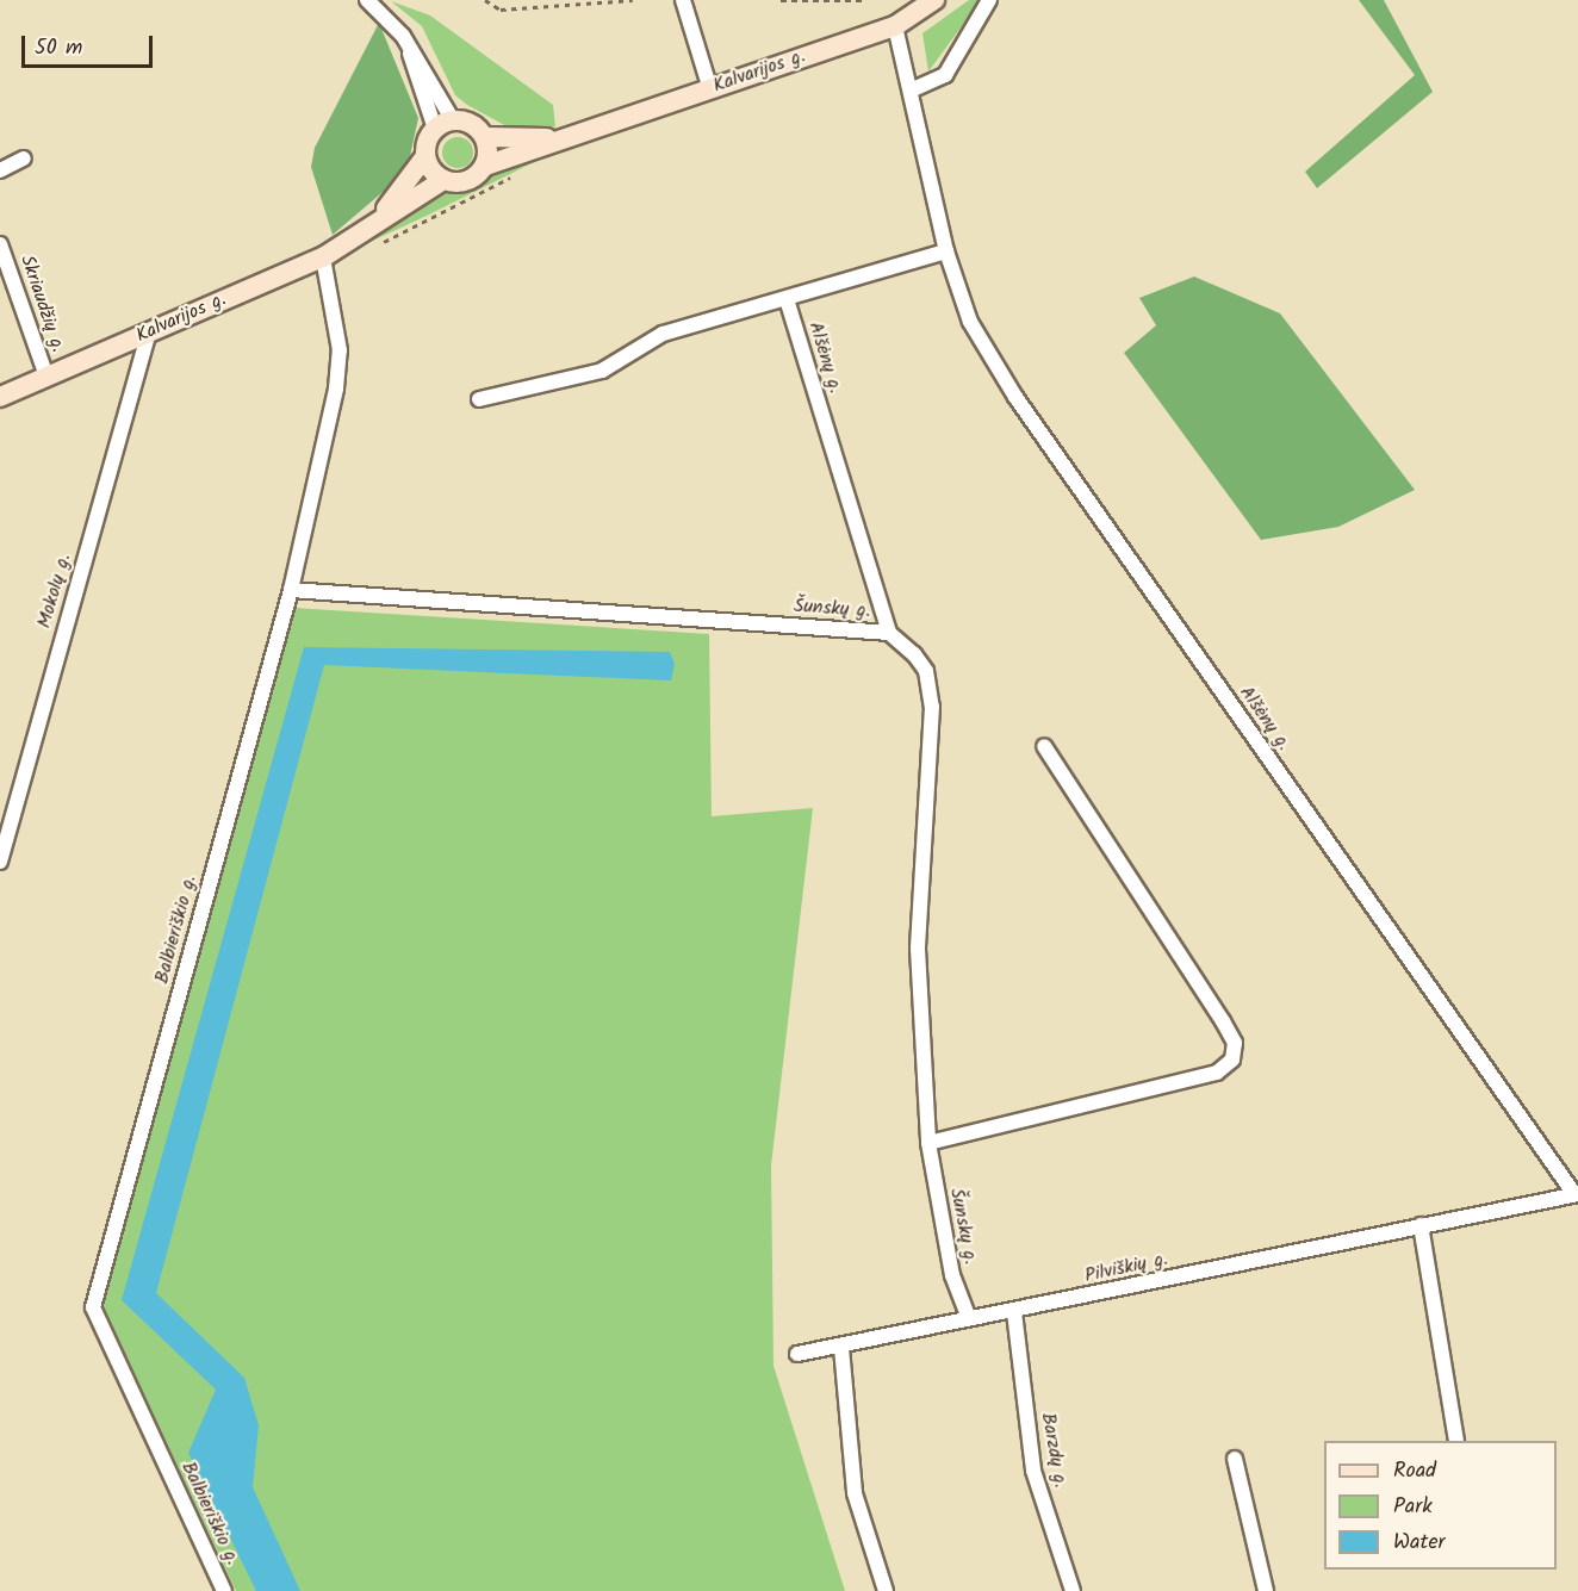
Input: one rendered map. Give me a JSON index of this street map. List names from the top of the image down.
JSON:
{
  "streets": {
    "main road": ["Kalvarijos g."],
    "street": [
      "Skriaudžių g.",
      "Alšėnų g.",
      "Mokolų g.",
      "Šunskų g.",
      "Balbieriškio g.",
      "Pilviškių g.",
      "Barzdų g."
    ]
  },
  "crossings": [
    ["Kalvarijos g.", "Skriaudžių g."],
    ["Kalvarijos g.", "Alšėnų g."],
    ["Kalvarijos g.", "Mokolų g."],
    ["Kalvarijos g.", "Balbieriškio g."],
    ["Alšėnų g.", "Šunskų g."],
    ["Alšėnų g.", "Pilviškių g."],
    ["Šunskų g.", "Balbieriškio g."],
    ["Šunskų g.", "Pilviškių g."],
    ["Pilviškių g.", "Barzdų g."]
  ],
  "legend": ["Road", "Park", "Water"],
  "scale_bar": "50 m"
}
